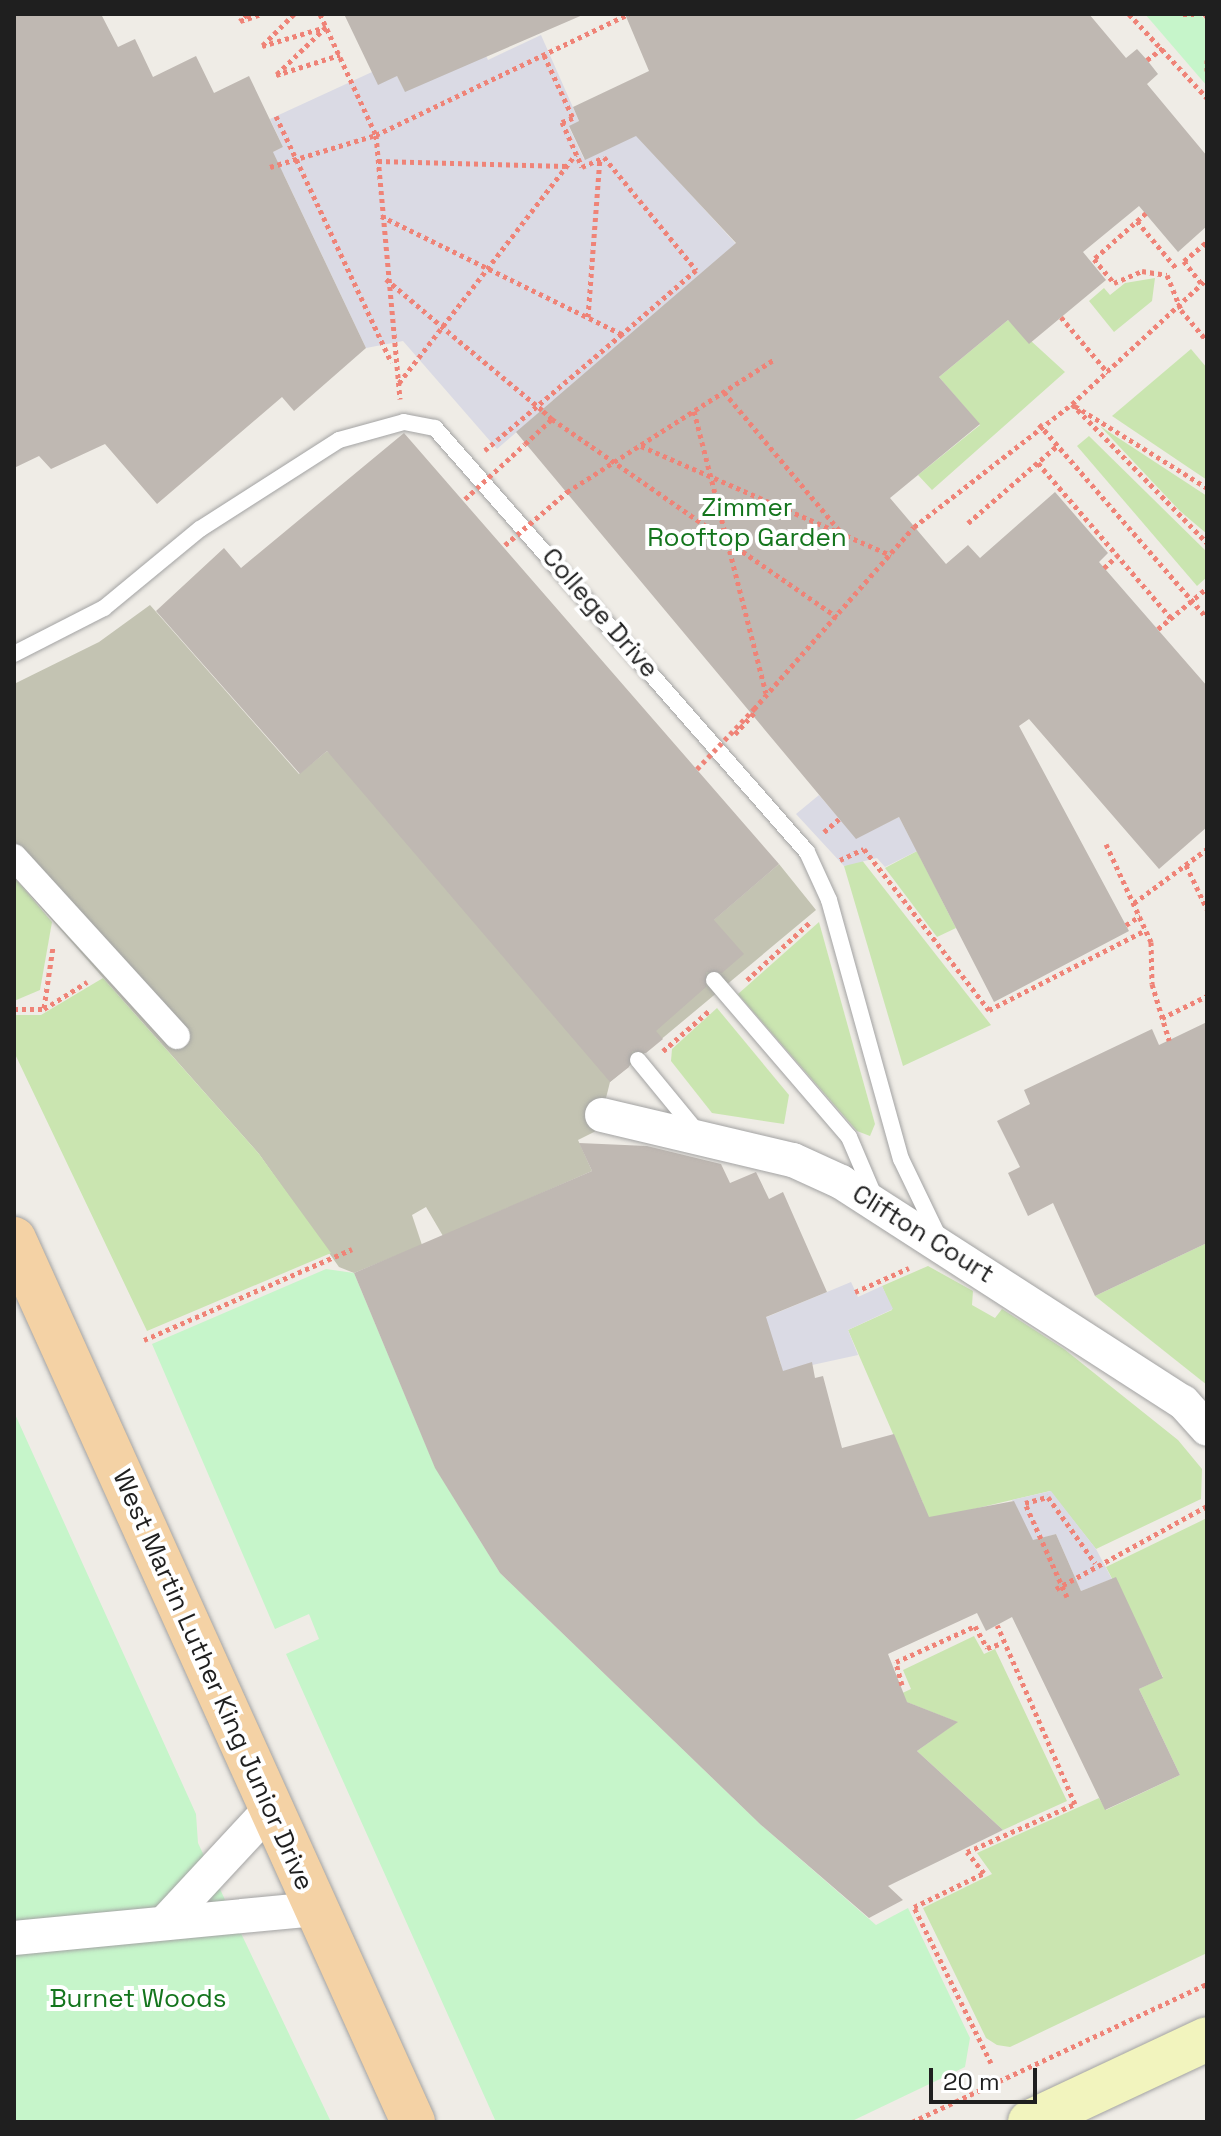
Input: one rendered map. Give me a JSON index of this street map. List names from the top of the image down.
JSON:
{
  "streets": {
    "main road": ["West Martin Luther King Junior Drive"],
    "street": ["Clifton Court"],
    "lane": ["College Drive"]
  },
  "crossings": [
    ["College Drive", "Clifton Court"]
  ],
  "parks": ["Zimmer Rooftop Garden", "Burnet Woods"],
  "scale_bar": "20 m"
}
